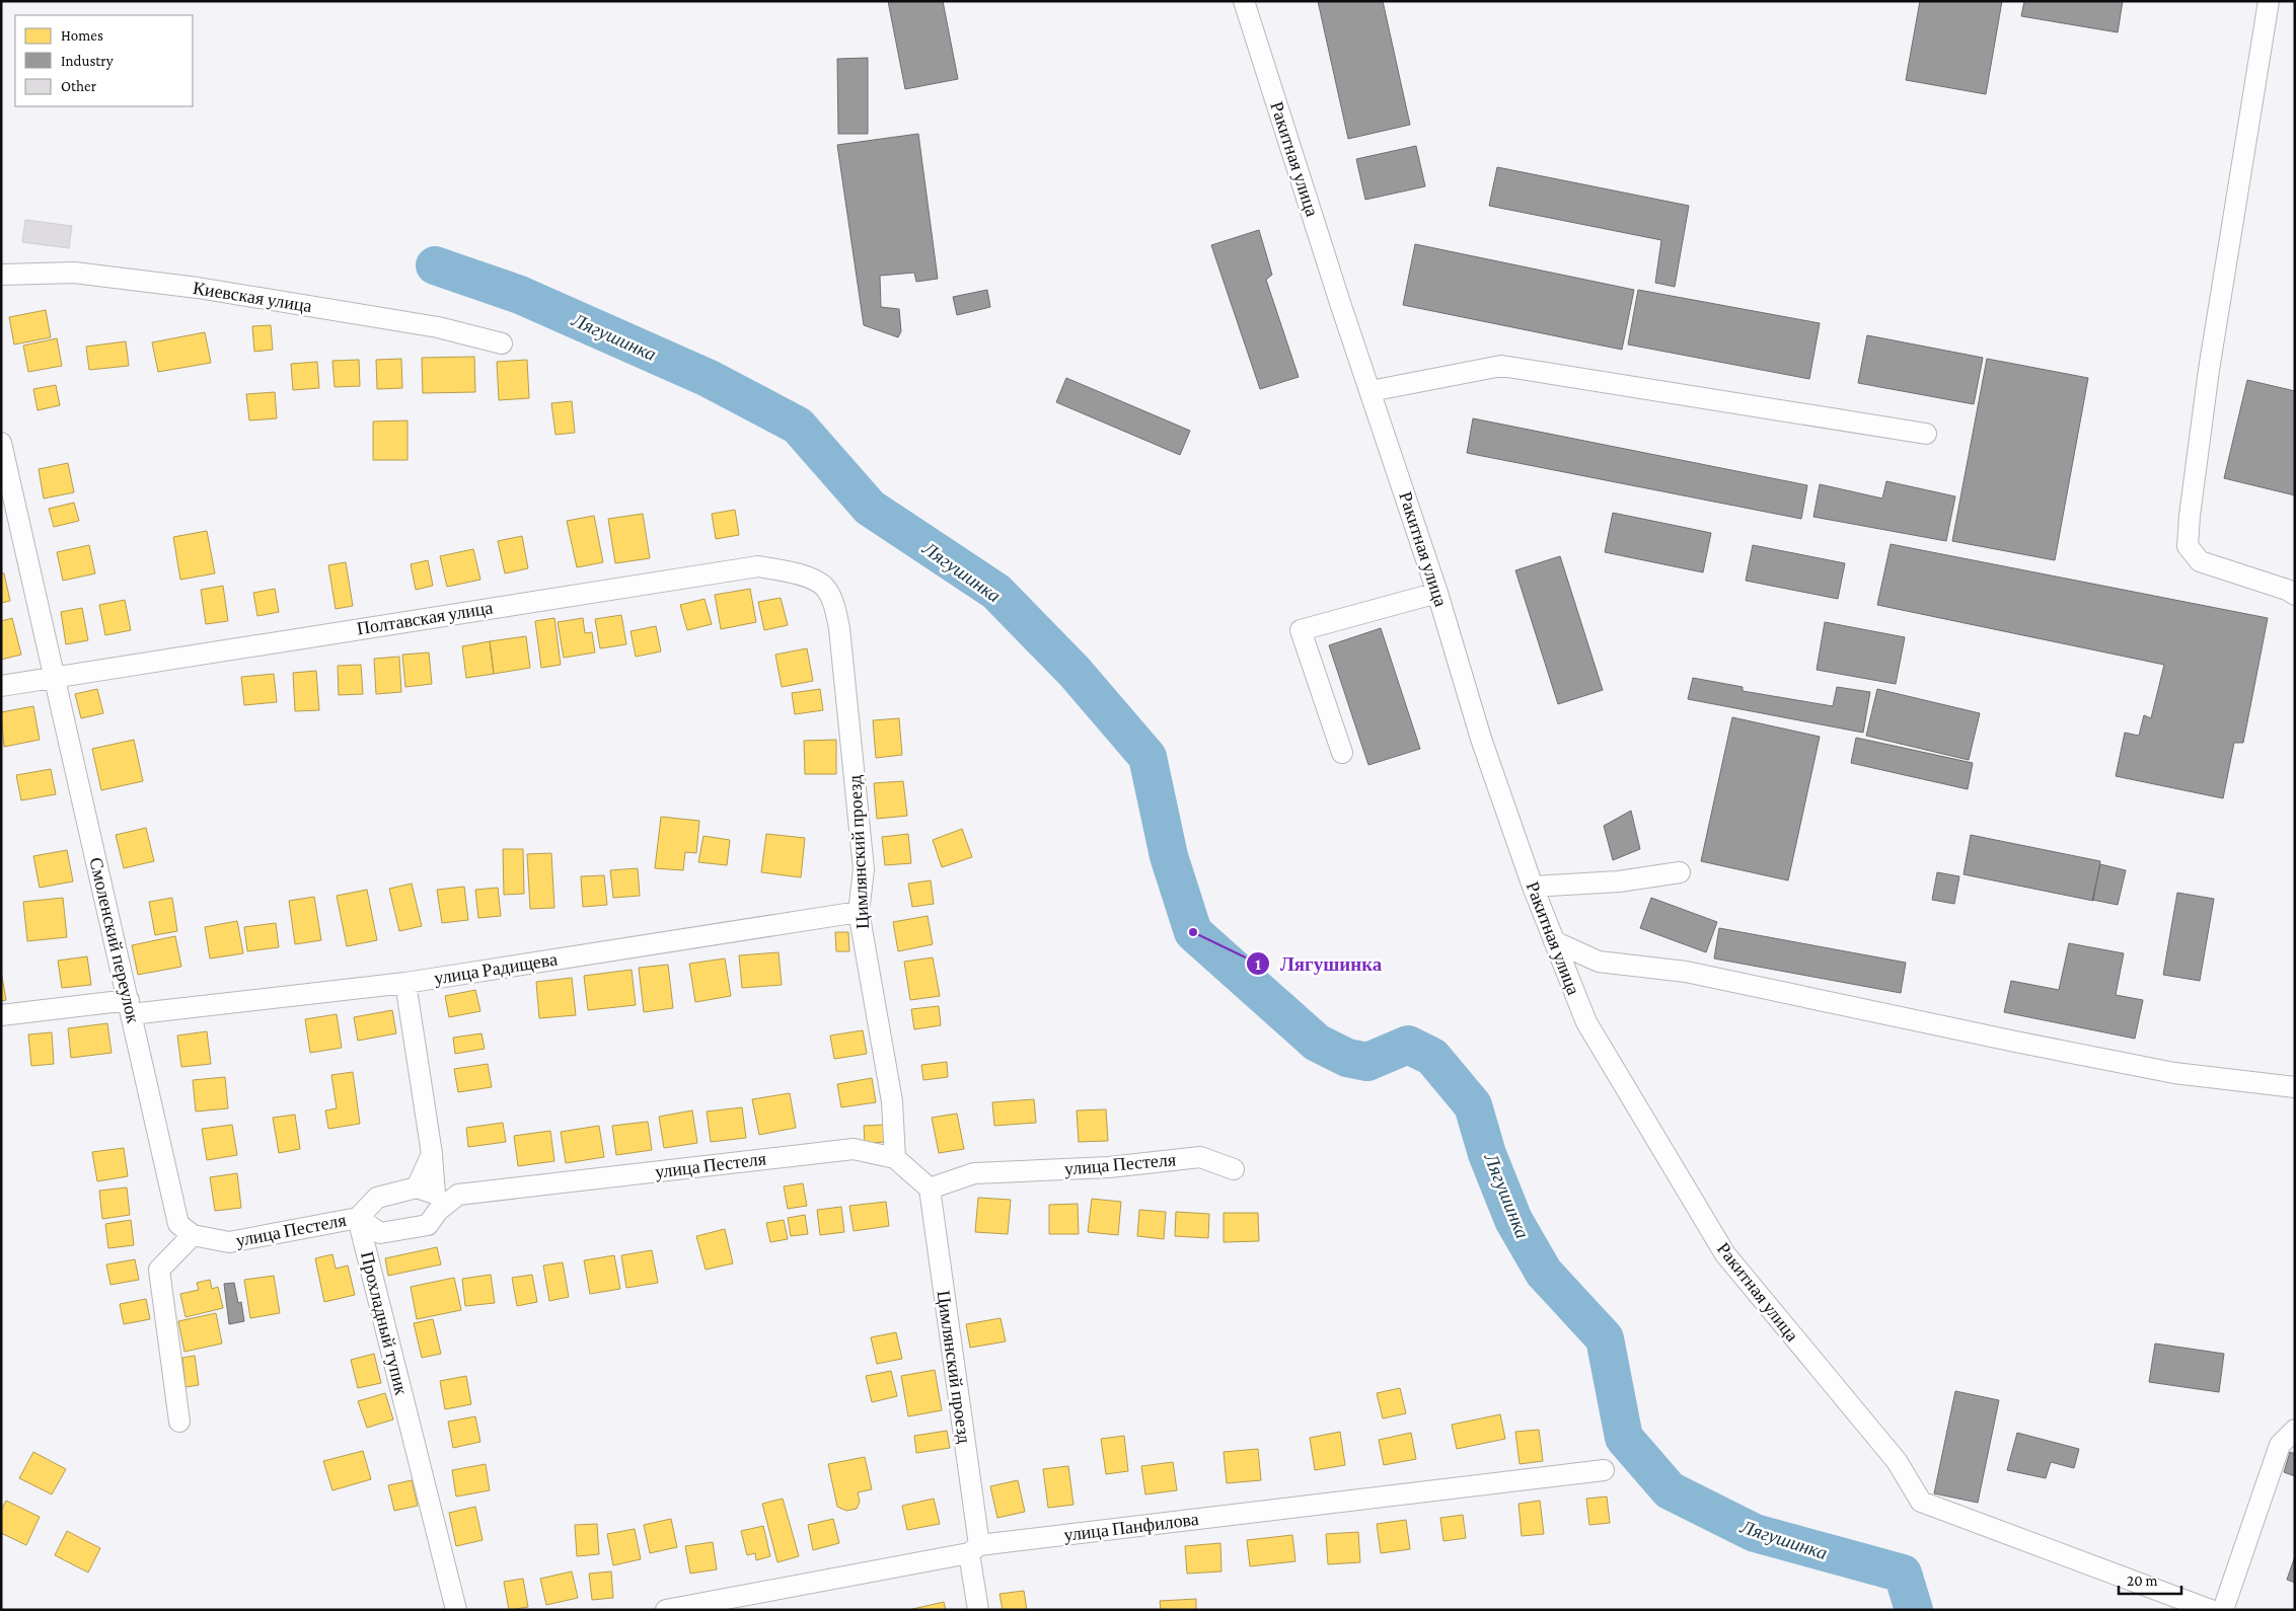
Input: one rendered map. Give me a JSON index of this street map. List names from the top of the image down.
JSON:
{
  "streets": {
    "street": [
      "Ракитная улица",
      "Киевская улица",
      "Полтавская улица",
      "Цимлянский проезд",
      "Смоленский переулок",
      "улица Радищева",
      "улица Пестеля",
      "Прохладный тупик",
      "улица Панфилова"
    ]
  },
  "crossings": [
    ["Полтавская улица", "Цимлянский проезд"],
    ["Полтавская улица", "Смоленский переулок"],
    ["Цимлянский проезд", "улица Радищева"],
    ["Цимлянский проезд", "улица Пестеля"],
    ["Цимлянский проезд", "улица Панфилова"],
    ["Смоленский переулок", "улица Радищева"],
    ["Смоленский переулок", "улица Пестеля"],
    ["улица Пестеля", "Прохладный тупик"]
  ],
  "water": ["Лягушинка"],
  "places": ["Лягушинка"],
  "legend": ["Homes", "Industry", "Other"],
  "scale_bar": "20 m"
}
